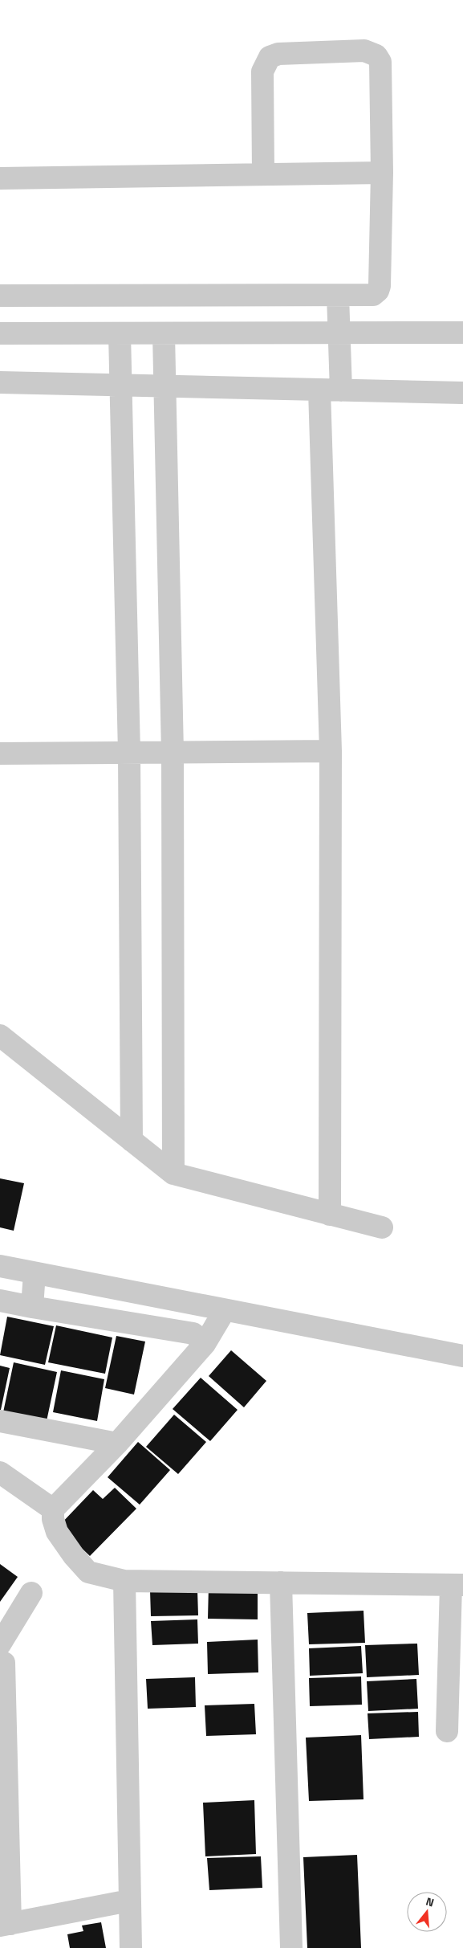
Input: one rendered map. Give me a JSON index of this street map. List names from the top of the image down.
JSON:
{
  "north": "top"
}
